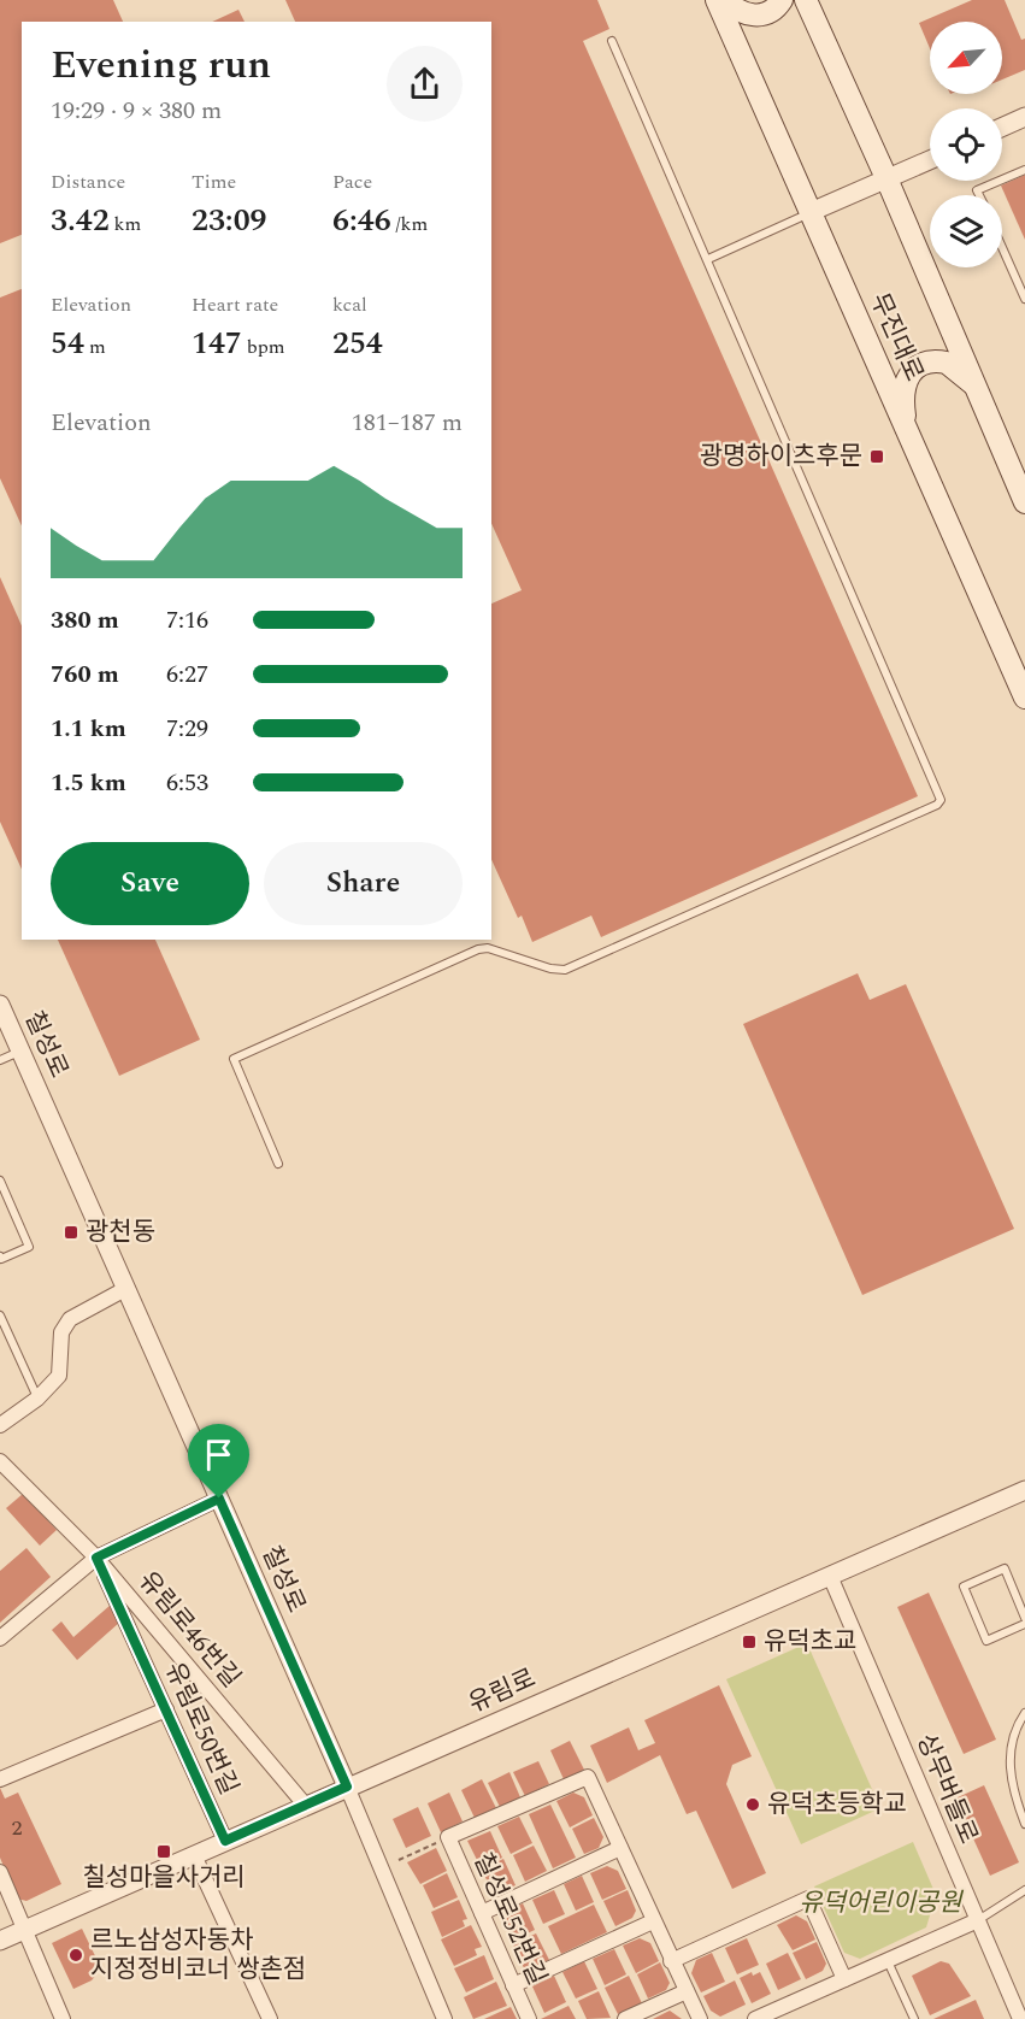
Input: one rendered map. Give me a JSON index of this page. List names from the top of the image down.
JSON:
{
  "streets": {
    "main road": ["무진대로"],
    "street": [
      "칠성로",
      "유림로46번길",
      "유림로",
      "유림로50번길",
      "상무버들로",
      "칠성로52번길"
    ]
  },
  "crossings": [
    ["칠성로", "유림로"],
    ["유림로46번길", "유림로"],
    ["유림로46번길", "유림로50번길"],
    ["유림로", "유림로50번길"],
    ["유림로", "상무버들로"]
  ],
  "parks": ["유덕어린이공원"],
  "places": {
    "transit": [
      "광명하이츠후문",
      "광천동",
      "유덕초교",
      "칠성마을사거리"
    ],
    "other": ["유덕초등학교", "르노삼성자동차 지정정비코너 쌍촌점"]
  },
  "house_numbers": ["2"],
  "north": "bottom left",
  "page": {
    "heading": ["Evening run", "19:29 · 9 × 380 m"],
    "stats": [
      ["Distance", "3.42 km"],
      ["Time", "23:09"],
      ["Pace", "6:46 /km"],
      ["Elevation", "54 m"],
      ["Heart rate", "147 bpm"],
      ["kcal", "254"]
    ],
    "chart": ["Elevation", "181–187 m"],
    "list": [
      {
        "name": "380 m",
        "note": "7:16"
      },
      {
        "name": "760 m",
        "note": "6:27"
      },
      {
        "name": "1.1 km",
        "note": "7:29"
      },
      {
        "name": "1.5 km",
        "note": "6:53"
      }
    ],
    "buttons": ["Save", "Share"]
  }
}
